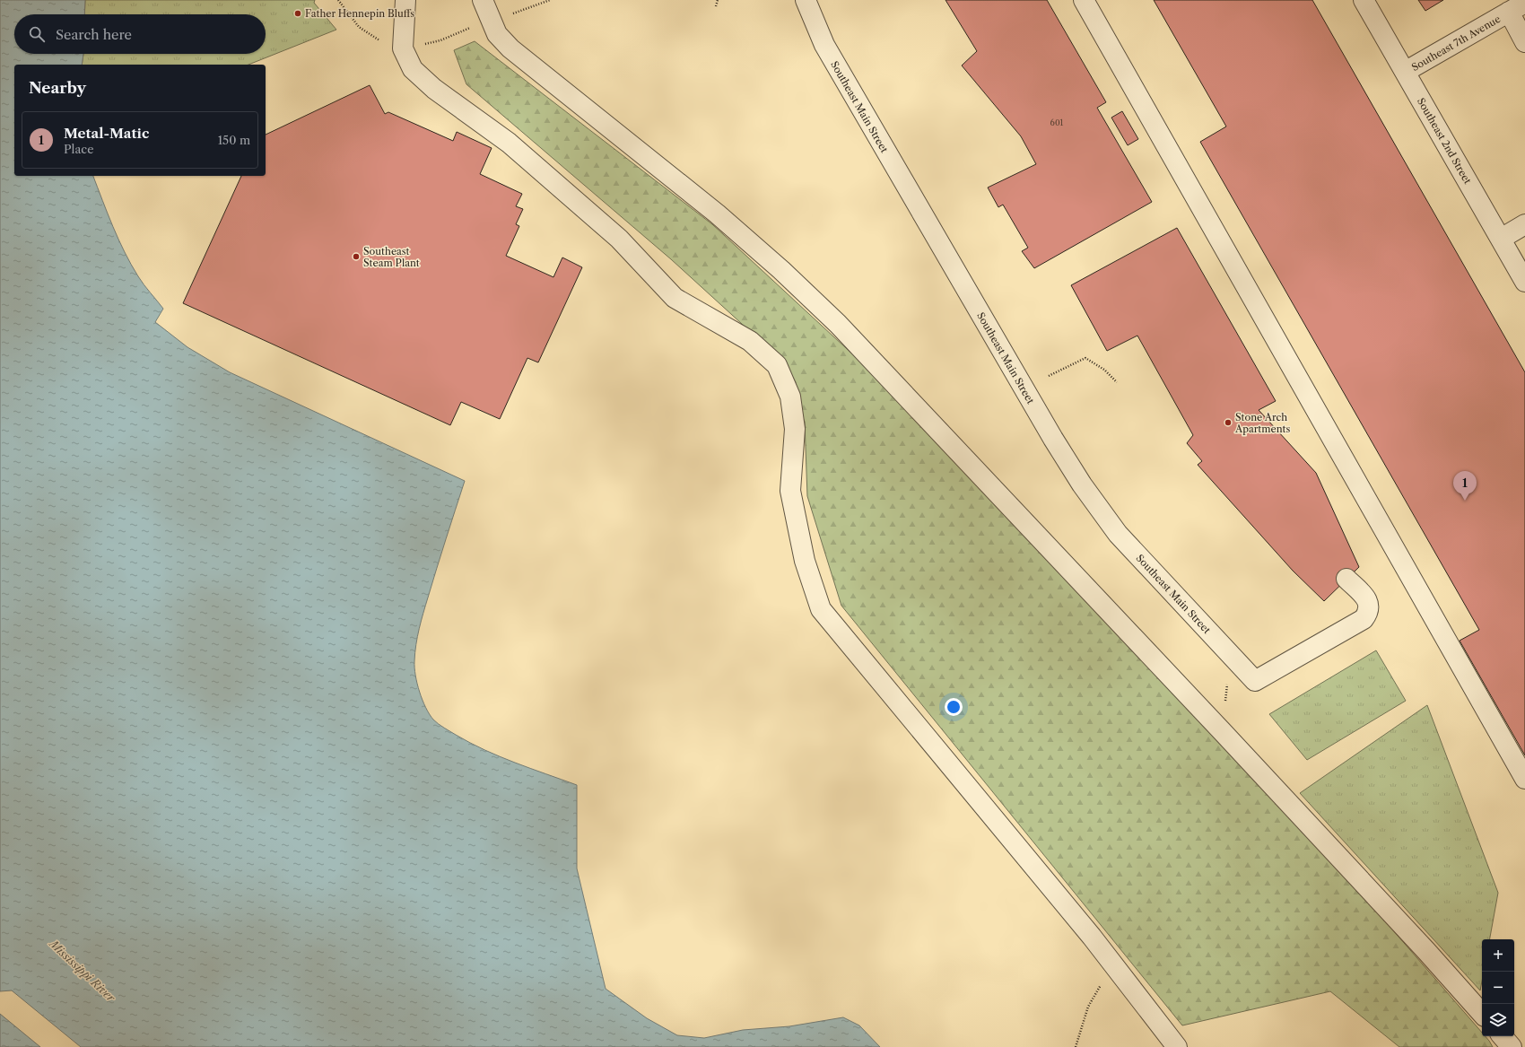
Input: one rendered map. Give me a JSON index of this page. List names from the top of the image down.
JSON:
{
  "streets": {
    "street": ["Southeast 7th Avenue", "Southeast Main Street", "Southeast 2nd Street"]
  },
  "crossings": [
    ["Southeast 7th Avenue", "Southeast 2nd Street"]
  ],
  "water": ["Mississippi River"],
  "places": ["Father Hennepin Bluffs", "Southeast Steam Plant", "Stone Arch Apartments"],
  "house_numbers": ["601"],
  "page": {
    "search": "Search here",
    "heading": "Nearby",
    "list": [
      {
        "mark": "1",
        "name": "Metal-Matic",
        "note": "Place",
        "value": "150 m"
      }
    ],
    "pins": "1",
    "map_buttons": ["+", "−"]
  }
}
